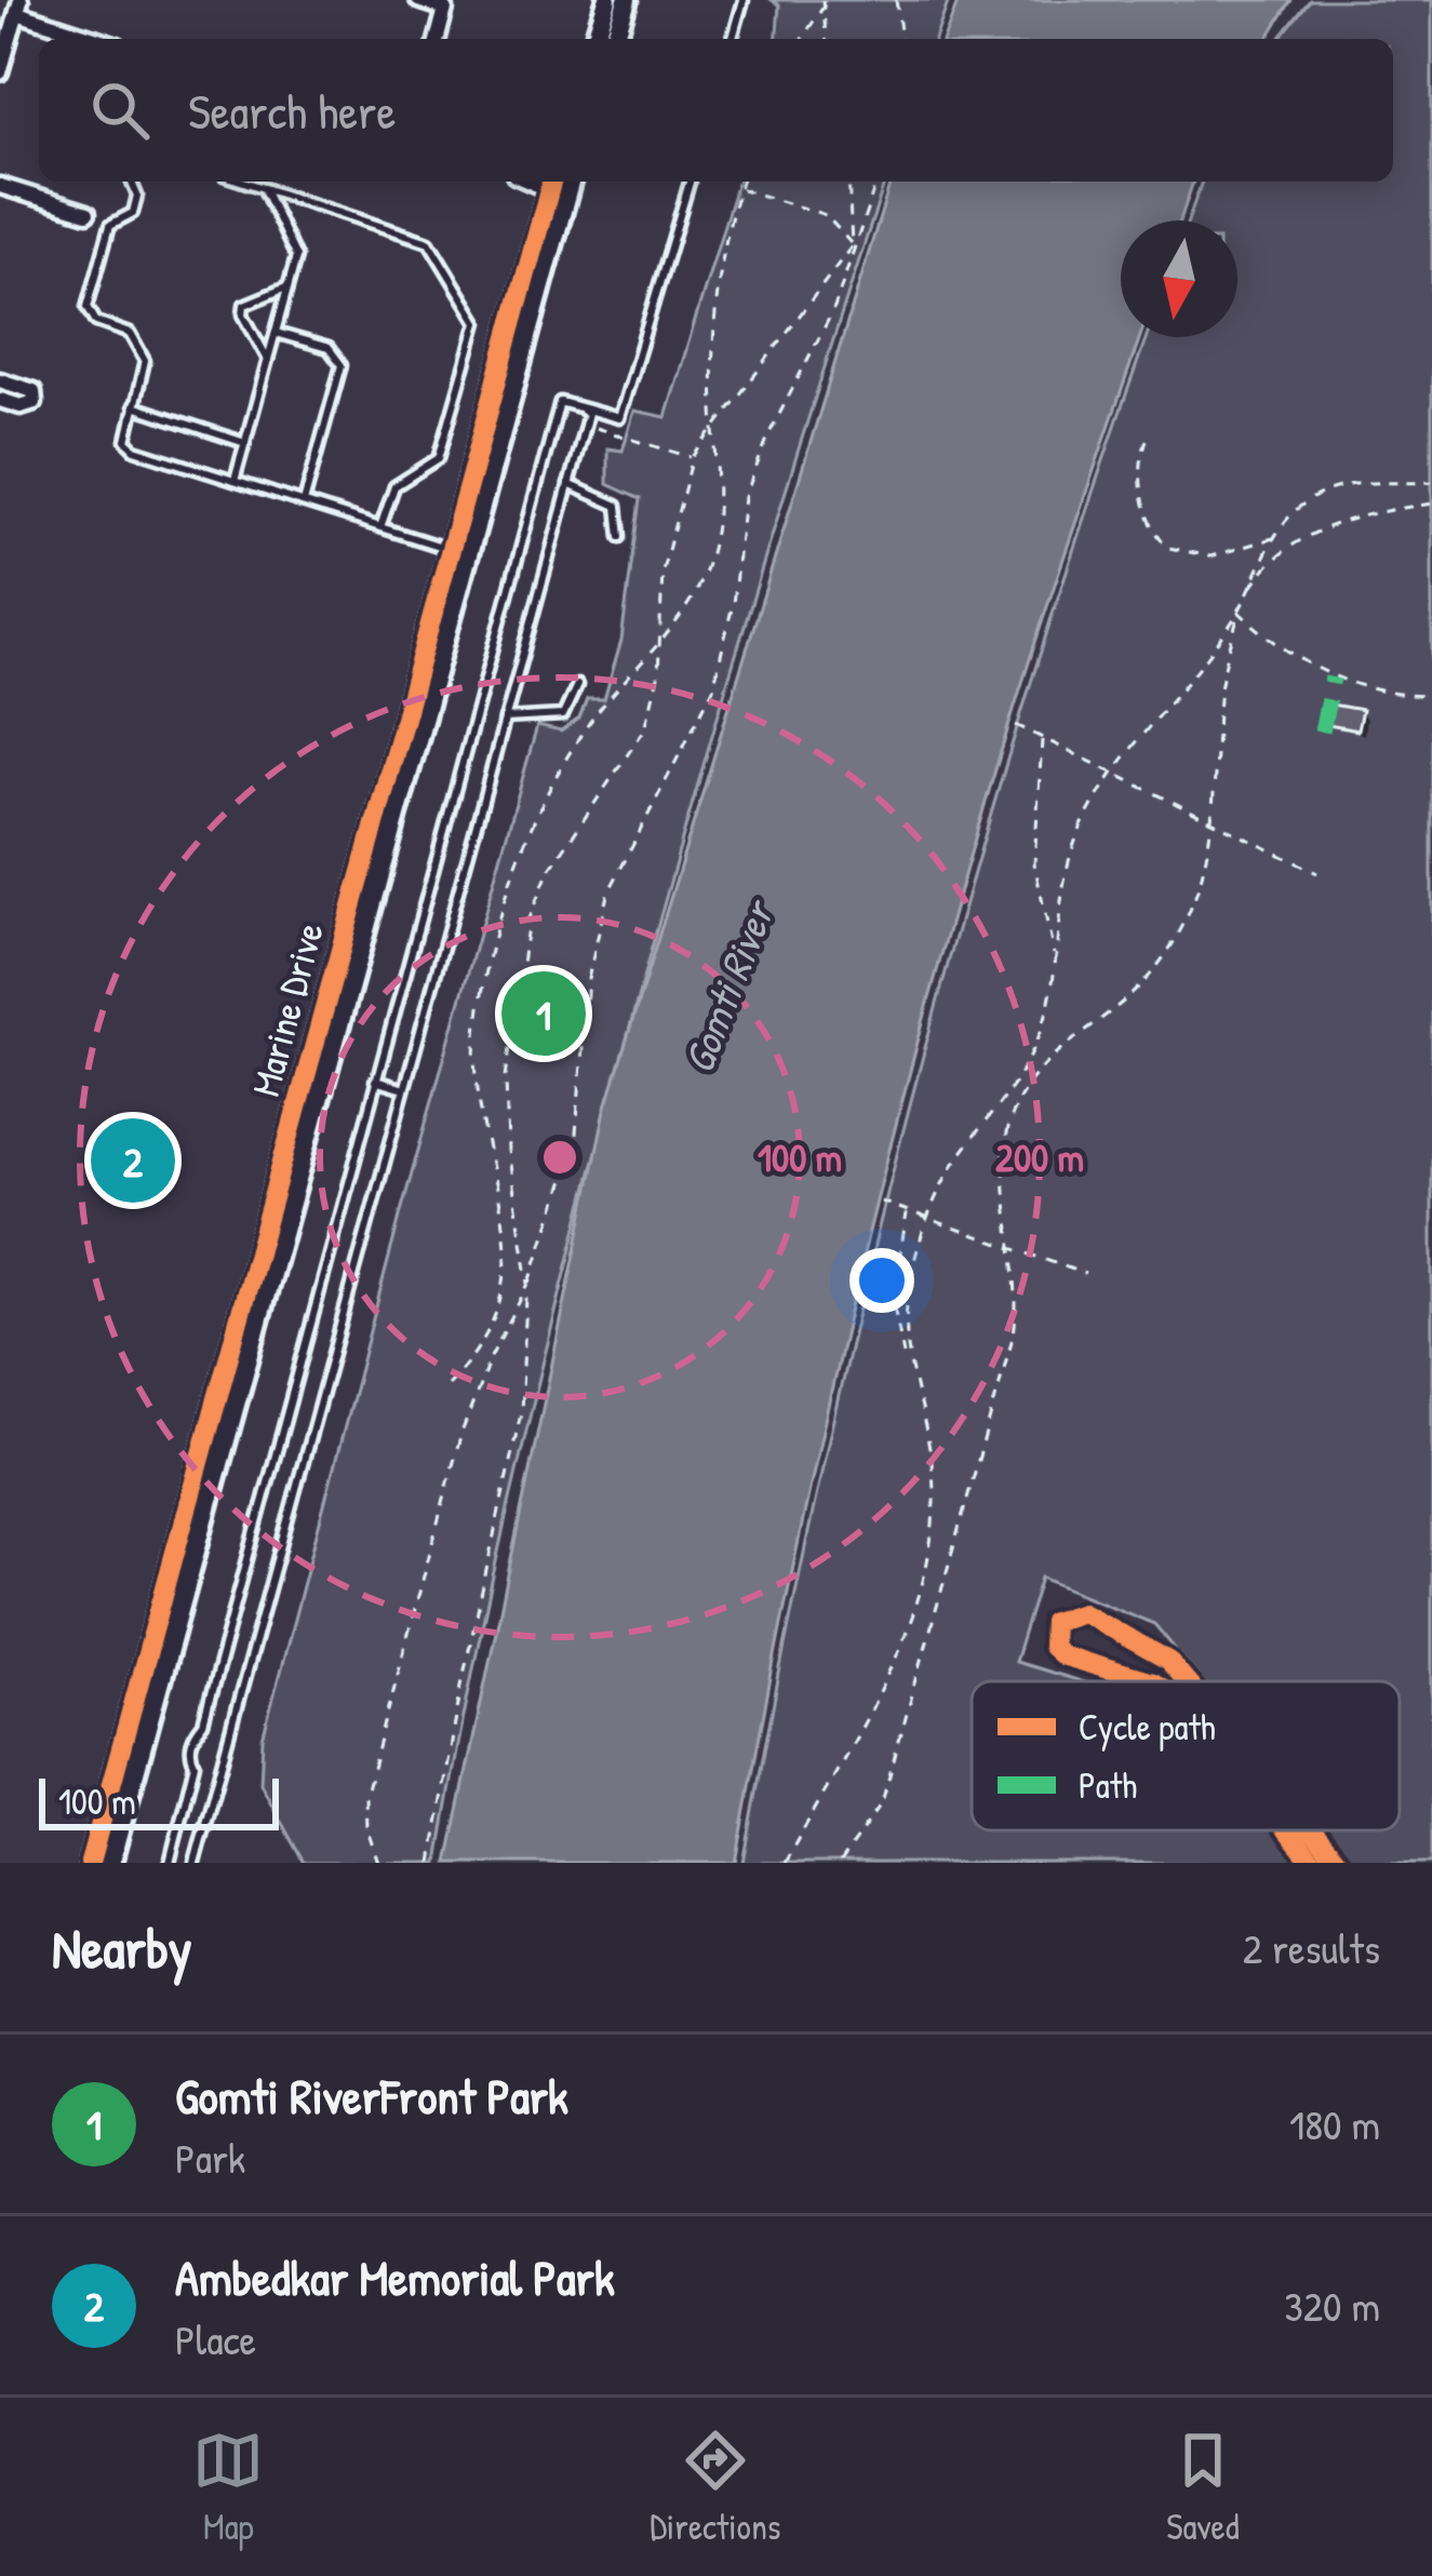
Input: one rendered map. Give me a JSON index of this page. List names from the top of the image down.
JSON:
{
  "streets": {
    "street": ["Marine Drive"]
  },
  "water": ["Gomti River"],
  "legend": ["Cycle path", "Path"],
  "scale_bar": "100 m",
  "north": "bottom",
  "page": {
    "search": "Search here",
    "pins": ["1", "2"],
    "scale": "100 m",
    "heading": ["Nearby", "2 results"],
    "list": [
      {
        "mark": "1",
        "name": "Gomti RiverFront Park",
        "note": "Park",
        "value": "180 m"
      },
      {
        "mark": "2",
        "name": "Ambedkar Memorial Park",
        "note": "Place",
        "value": "320 m"
      }
    ],
    "nav": ["Map", "Directions", "Saved"]
  },
  "rings": ["100 m", "200 m"]
}
